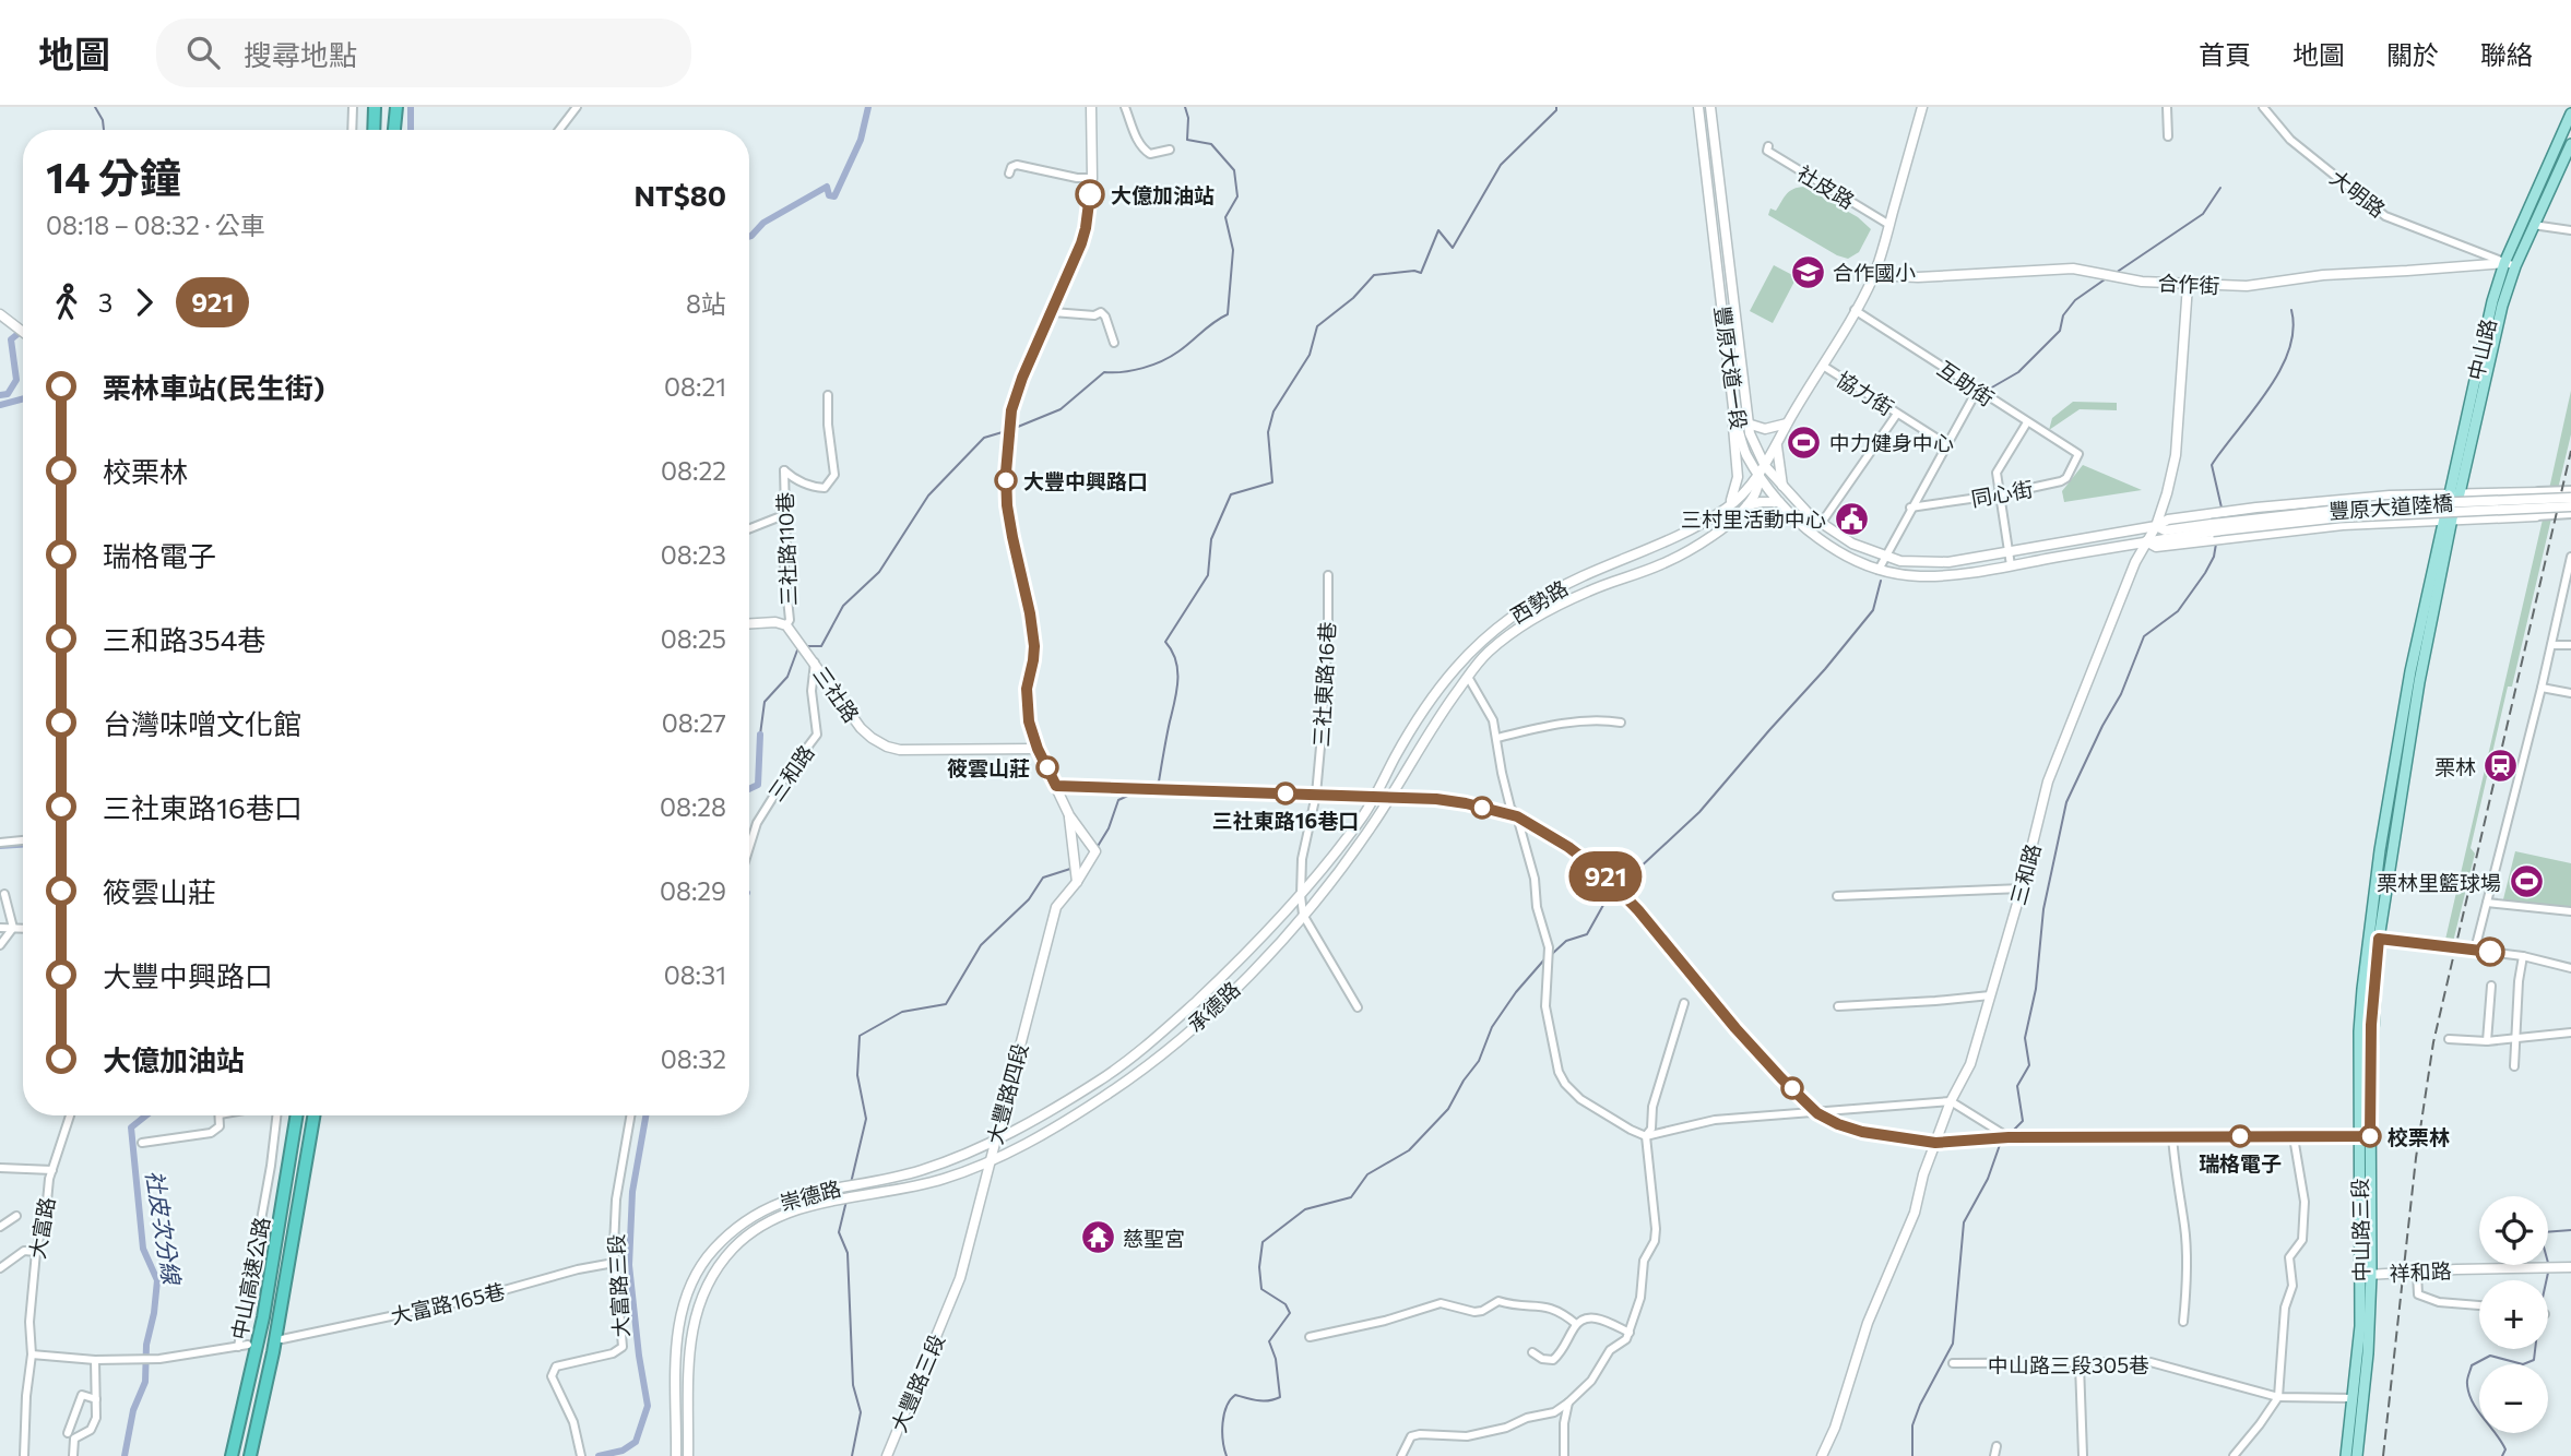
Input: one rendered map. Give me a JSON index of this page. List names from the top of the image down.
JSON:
{
  "streets": {
    "highway": ["中山高速公路"],
    "main road": ["中山路", "中山路三段"],
    "street": [
      "社皮路",
      "大明路",
      "合作街",
      "豐原大道一段",
      "互助街",
      "協力街",
      "同心街",
      "豐原大道陸橋",
      "三社路110巷",
      "西勢路",
      "三社東路16巷",
      "三社路",
      "三和路",
      "承德路",
      "大豐路四段",
      "崇德路",
      "大富路",
      "祥和路",
      "大富路三段",
      "大富路165巷",
      "中山路三段305巷",
      "大豐路三段"
    ]
  },
  "crossings": [
    ["社皮路", "西勢路"],
    ["大明路", "合作街"],
    ["大明路", "中山路"],
    ["合作街", "中山路"],
    ["合作街", "西勢路"],
    ["合作街", "三和路"],
    ["中山路", "豐原大道一段"],
    ["中山路", "中山路三段"],
    ["豐原大道一段", "豐原大道陸橋"],
    ["豐原大道一段", "西勢路"],
    ["豐原大道一段", "三和路"],
    ["互助街", "同心街"],
    ["互助街", "西勢路"],
    ["協力街", "西勢路"],
    ["三社路110巷", "三社路"],
    ["西勢路", "承德路"],
    ["三社東路16巷", "承德路"],
    ["三社路", "三和路"],
    ["三社路", "大豐路四段"],
    ["承德路", "大豐路四段"],
    ["承德路", "崇德路"],
    ["大豐路四段", "崇德路"],
    ["大豐路四段", "大豐路三段"],
    ["中山路三段", "祥和路"],
    ["中山路三段", "中山路三段305巷"],
    ["大富路三段", "大富路165巷"]
  ],
  "water": ["社皮次分線"],
  "places": {
    "other": [
      "大億加油站",
      "大豐中興路口",
      "筱雲山莊",
      "三社東路16巷口",
      "瑞格電子",
      "校栗林"
    ],
    "school or university": ["合作國小"],
    "sports": ["中力健身中心", "栗林里籃球場"],
    "public building": ["三村里活動中心"],
    "station": ["栗林"],
    "temple": ["慈聖宮"]
  },
  "lines": ["bus line 921"],
  "page": {
    "header": "地圖",
    "search": "搜尋地點",
    "nav": [
      "首頁",
      "地圖",
      "關於",
      "聯絡"
    ],
    "on_map": "921",
    "heading": ["14 分鐘", "08:18 – 08:32 · 公車", "NT$80"],
    "legs": ["3", "921", "8站"],
    "list": [
      {
        "name": "栗林車站(民生街)",
        "value": "08:21"
      },
      {
        "name": "校栗林",
        "value": "08:22"
      },
      {
        "name": "瑞格電子",
        "value": "08:23"
      },
      {
        "name": "三和路354巷",
        "value": "08:25"
      },
      {
        "name": "台灣味噌文化館",
        "value": "08:27"
      },
      {
        "name": "三社東路16巷口",
        "value": "08:28"
      },
      {
        "name": "筱雲山莊",
        "value": "08:29"
      },
      {
        "name": "大豐中興路口",
        "value": "08:31"
      },
      {
        "name": "大億加油站",
        "value": "08:32"
      }
    ],
    "map_buttons": ["+", "−"]
  }
}
